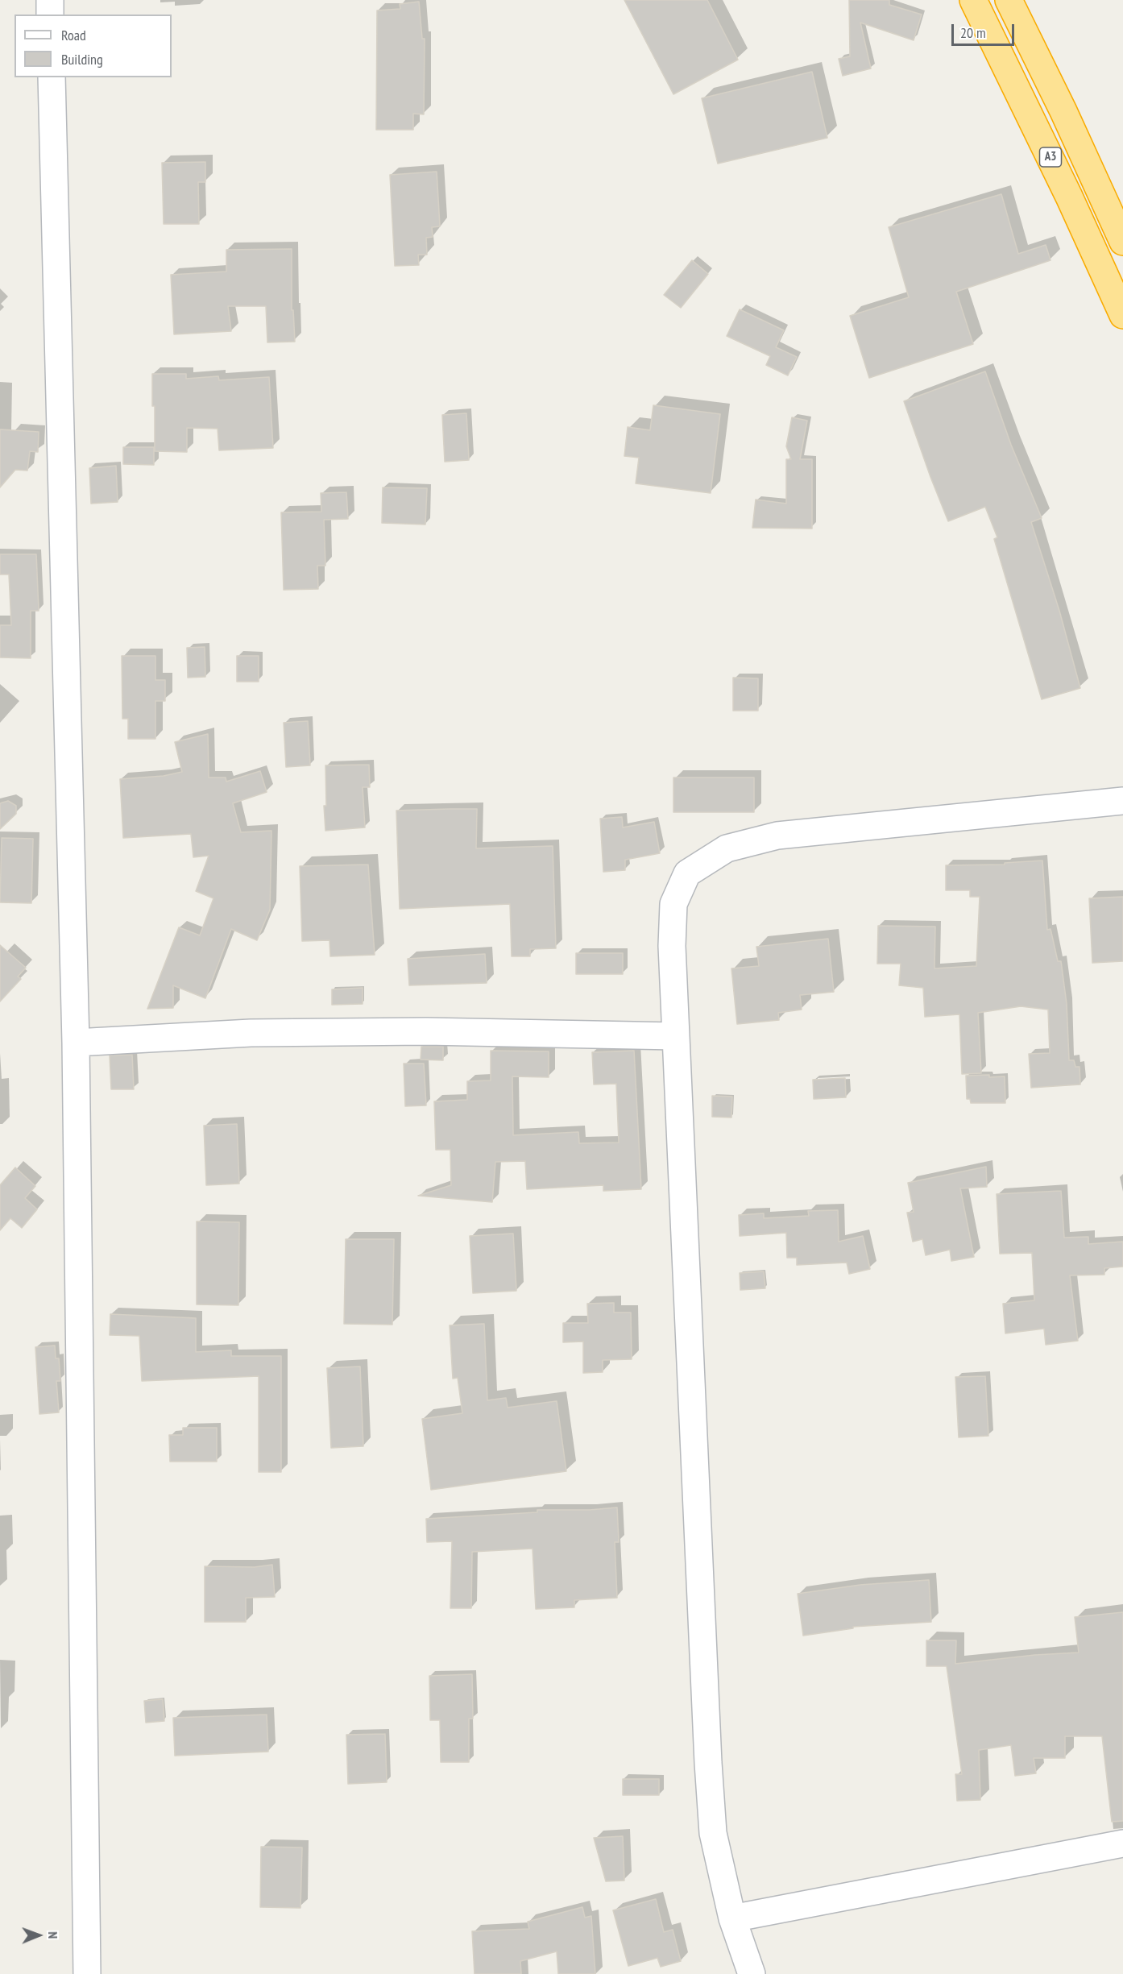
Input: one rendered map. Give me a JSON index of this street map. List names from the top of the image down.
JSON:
{
  "streets": {
    "highway": ["A3"]
  },
  "legend": ["Road", "Building"],
  "scale_bar": "20 m",
  "north": "right"
}
